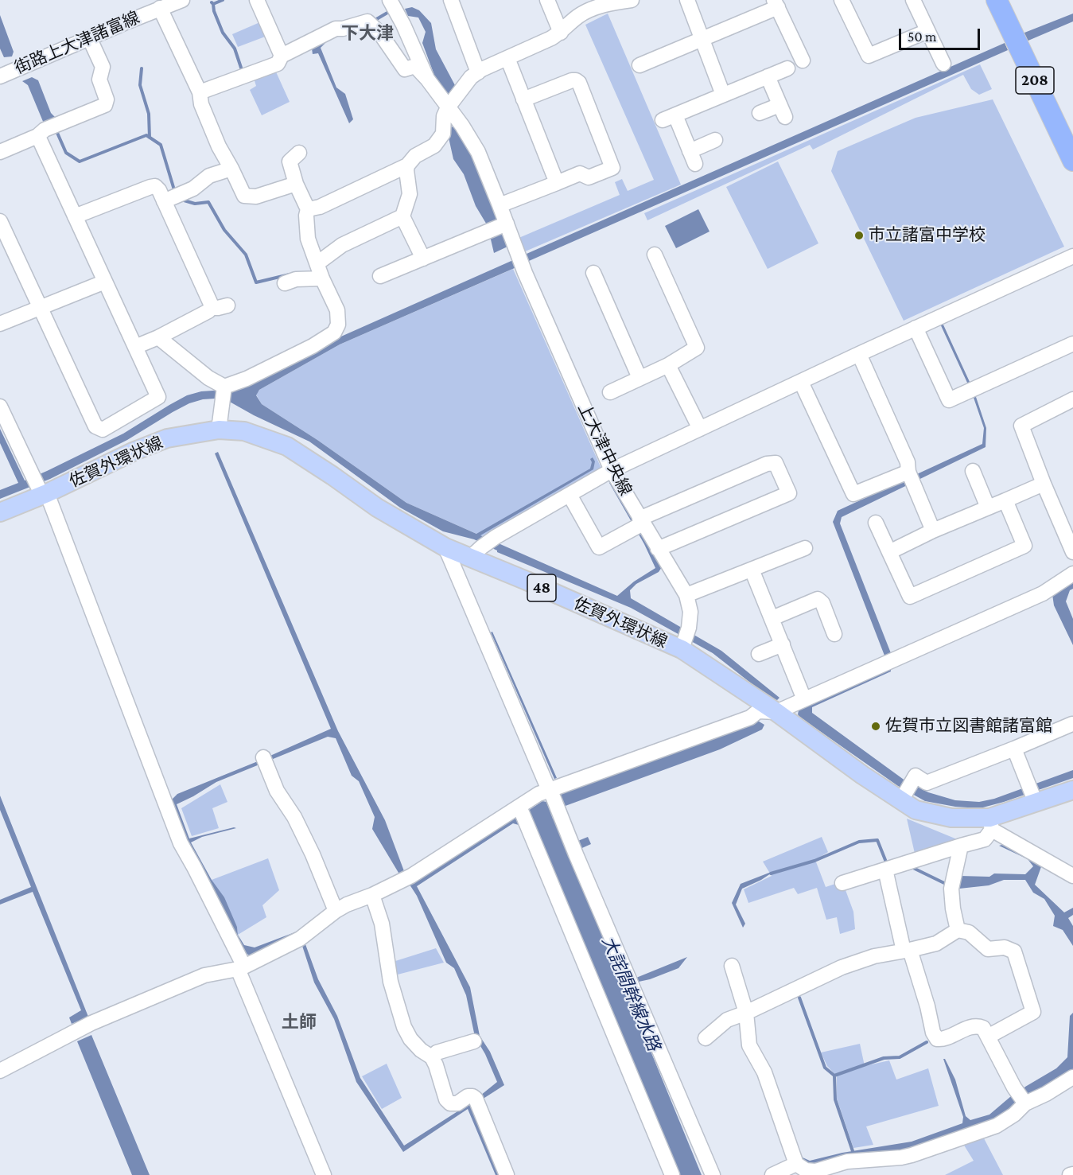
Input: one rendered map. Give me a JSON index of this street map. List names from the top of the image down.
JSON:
{
  "streets": {
    "highway": ["208"],
    "main road": ["佐賀外環状線", "48"],
    "street": ["街路上大津諸富線", "上大津中央線"]
  },
  "crossings": [
    ["上大津中央線", "佐賀外環状線"]
  ],
  "districts": ["下大津", "土師"],
  "water": ["大詫間幹線水路"],
  "places": ["市立諸富中学校", "佐賀市立図書館諸富館"],
  "scale_bar": "50 m"
}
